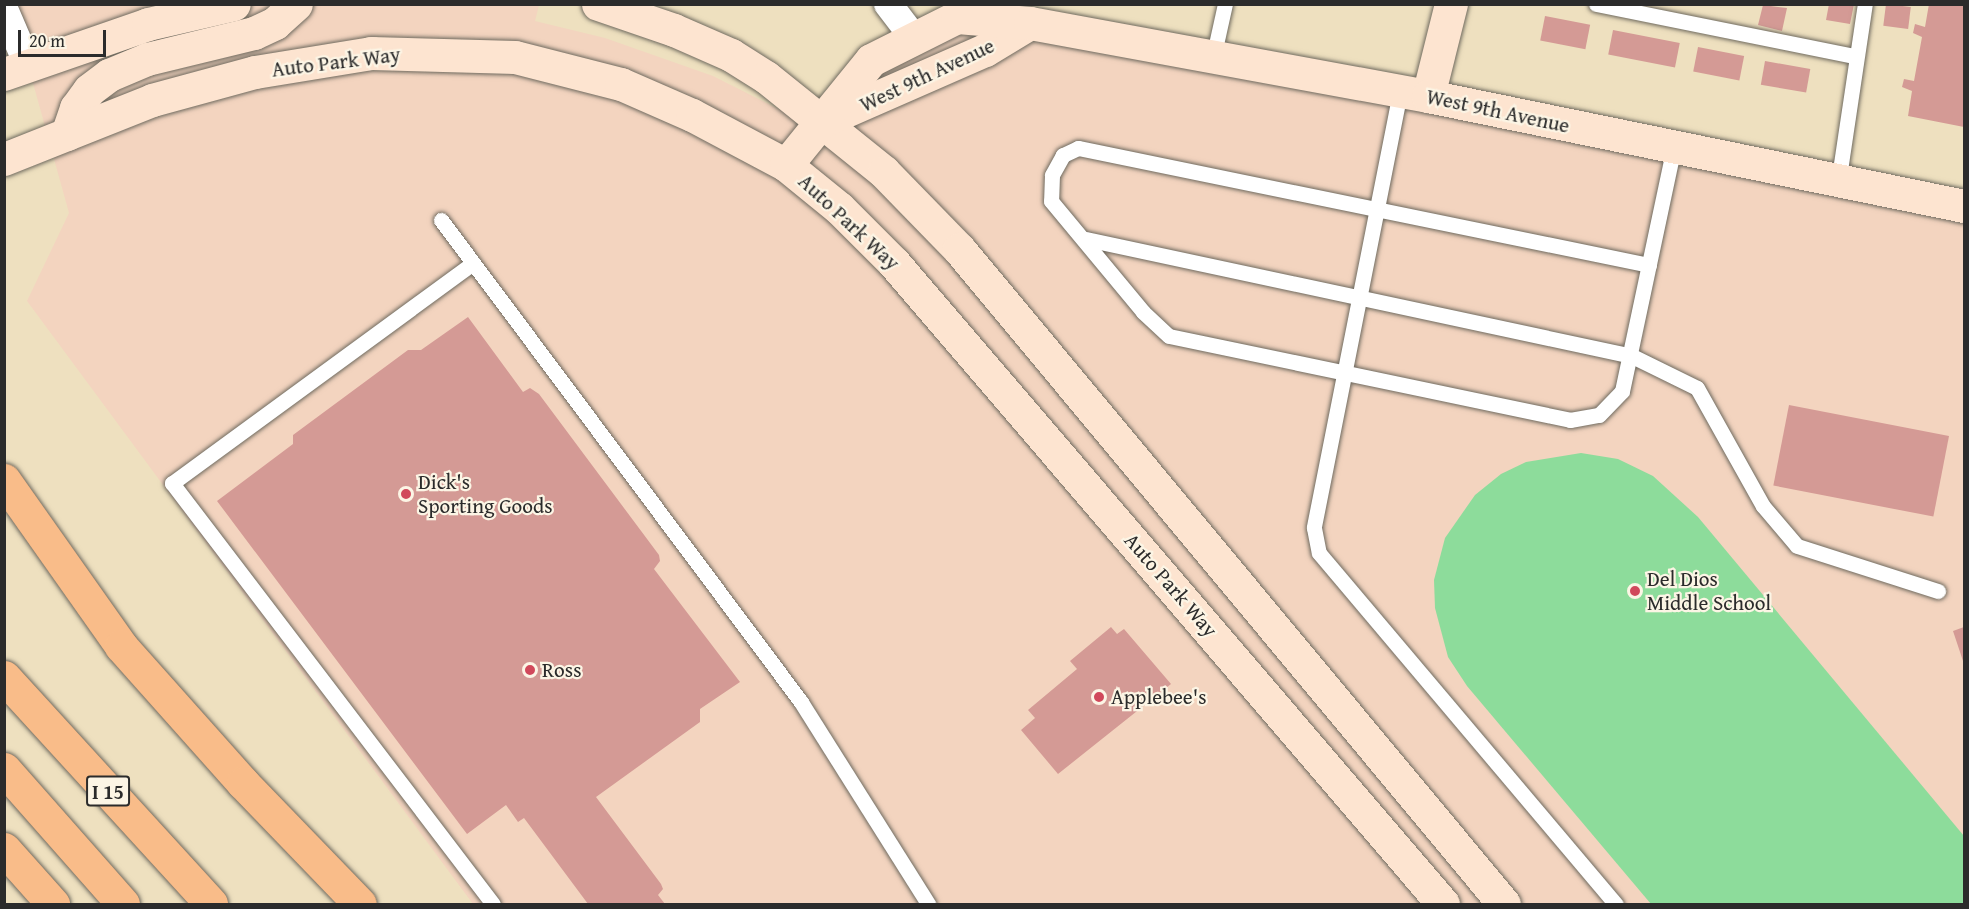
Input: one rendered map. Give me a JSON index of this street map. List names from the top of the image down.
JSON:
{
  "streets": {
    "highway": ["I 15"],
    "main road": ["Auto Park Way", "West 9th Avenue"]
  },
  "crossings": [
    ["Auto Park Way", "West 9th Avenue"]
  ],
  "places": [
    "Dick's Sporting Goods",
    "Del Dios Middle School",
    "Ross",
    "Applebee's"
  ],
  "scale_bar": "20 m"
}
